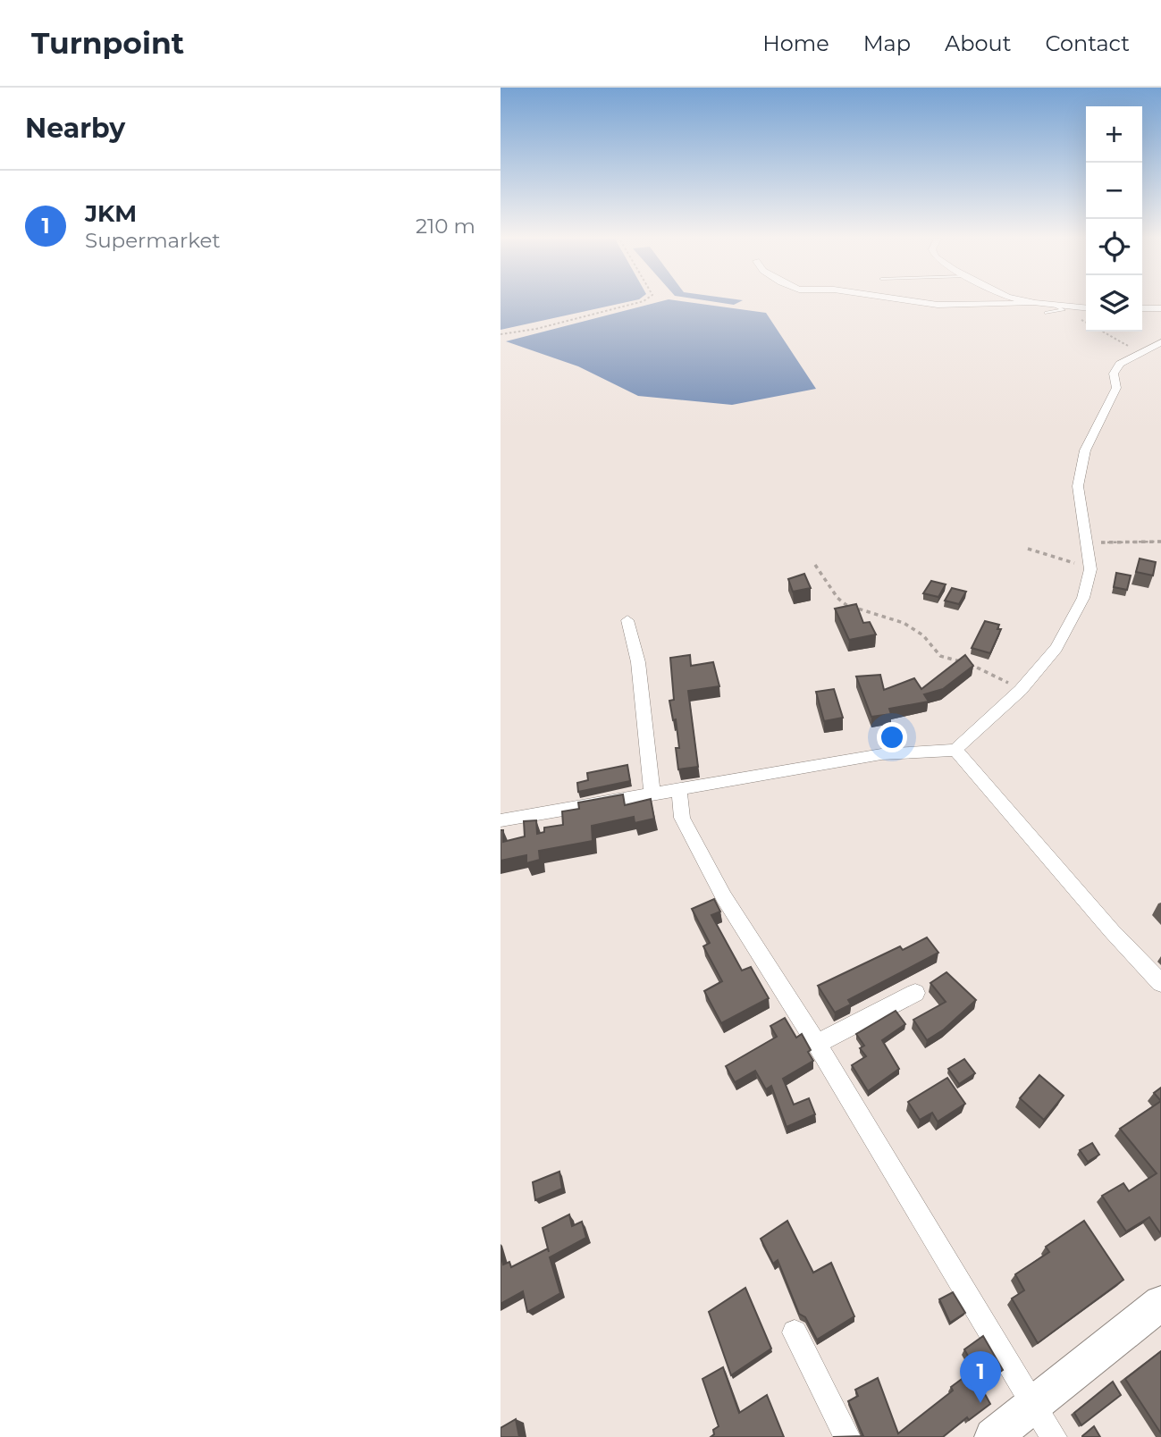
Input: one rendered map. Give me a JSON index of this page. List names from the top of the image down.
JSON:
{
  "page": {
    "header": "Turnpoint",
    "nav": [
      "Home",
      "Map",
      "About",
      "Contact"
    ],
    "heading": "Nearby",
    "map_buttons": ["+", "−"],
    "list": [
      {
        "mark": "1",
        "name": "JKM",
        "note": "Supermarket",
        "value": "210 m"
      }
    ],
    "pins": "1"
  }
}
